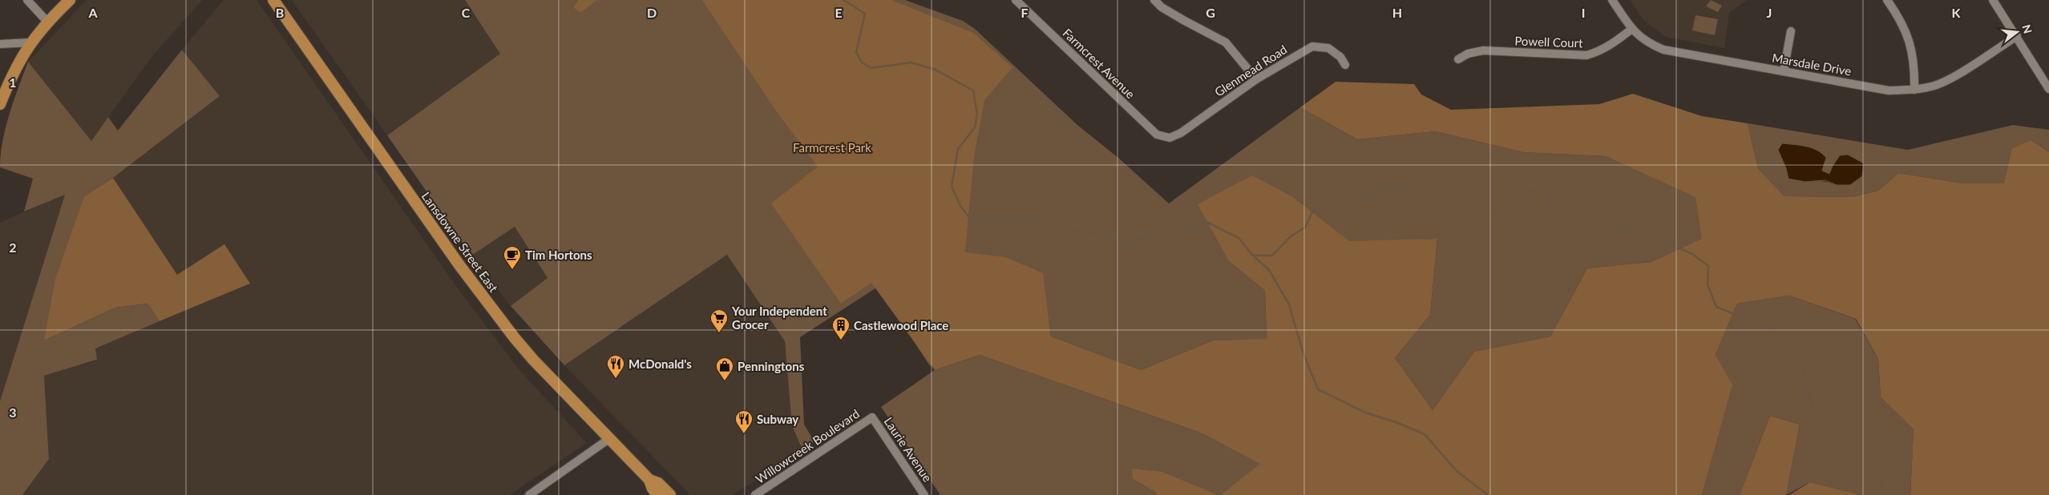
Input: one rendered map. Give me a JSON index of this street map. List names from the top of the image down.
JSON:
{
  "streets": {
    "main road": ["Lansdowne Street East"],
    "street": [
      "Powell Court",
      "Farmcrest Avenue",
      "Marsdale Drive",
      "Glenmead Road",
      "Willowcreek Boulevard",
      "Laurie Avenue"
    ]
  },
  "crossings": [
    ["Powell Court", "Marsdale Drive"],
    ["Farmcrest Avenue", "Glenmead Road"],
    ["Willowcreek Boulevard", "Laurie Avenue"]
  ],
  "parks": ["Farmcrest Park"],
  "places": {
    "cafe": ["Tim Hortons"],
    "supermarket": ["Your Independent Grocer"],
    "building": ["Castlewood Place"],
    "restaurant": ["McDonald's", "Subway"],
    "shop": ["Penningtons"]
  },
  "north": "right",
  "grid": {
    "columns": [
      "A",
      "B",
      "C",
      "D",
      "E",
      "F",
      "G",
      "H",
      "I",
      "J",
      "K"
    ],
    "rows": ["1", "2", "3"]
  }
}
